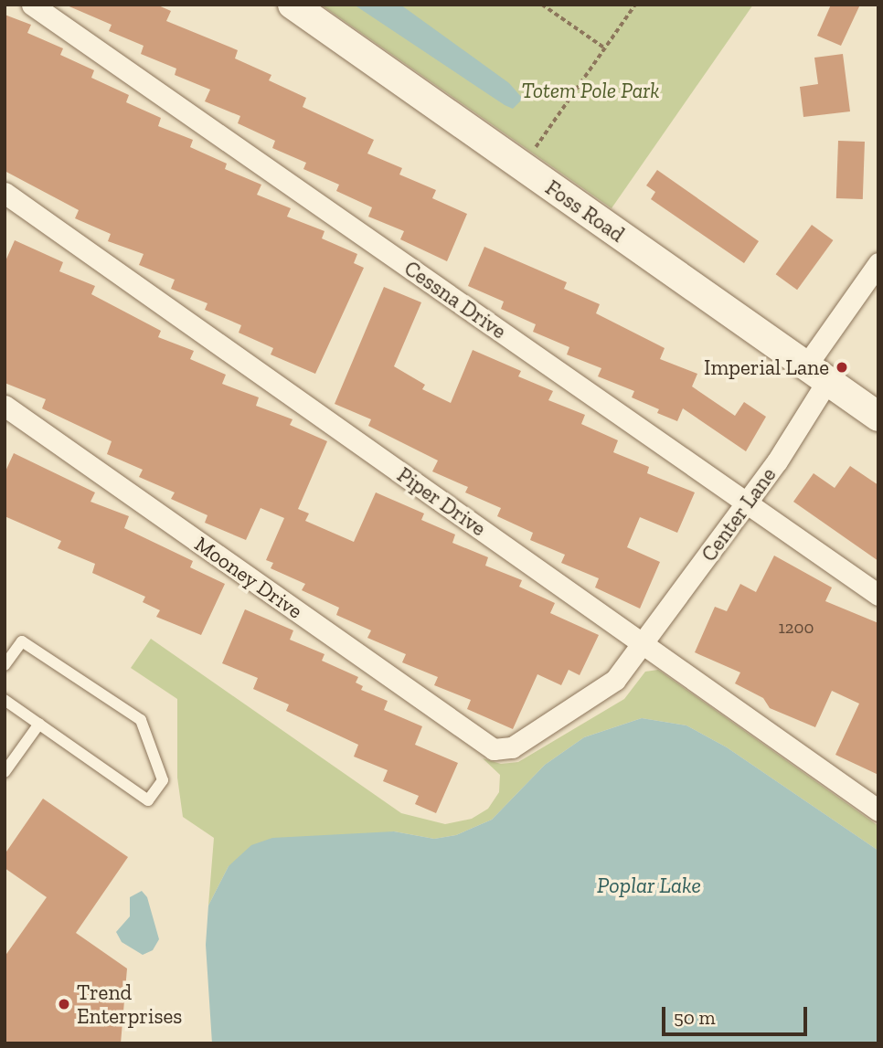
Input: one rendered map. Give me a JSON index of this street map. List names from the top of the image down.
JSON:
{
  "streets": {
    "street": [
      "Foss Road",
      "Cessna Drive",
      "Piper Drive",
      "Center Lane",
      "Mooney Drive"
    ]
  },
  "crossings": [
    ["Foss Road", "Center Lane"],
    ["Cessna Drive", "Center Lane"],
    ["Piper Drive", "Center Lane"],
    ["Center Lane", "Mooney Drive"]
  ],
  "water": ["Poplar Lake"],
  "parks": ["Totem Pole Park"],
  "places": ["Imperial Lane", "Trend Enterprises"],
  "house_numbers": ["1200"],
  "scale_bar": "50 m"
}
